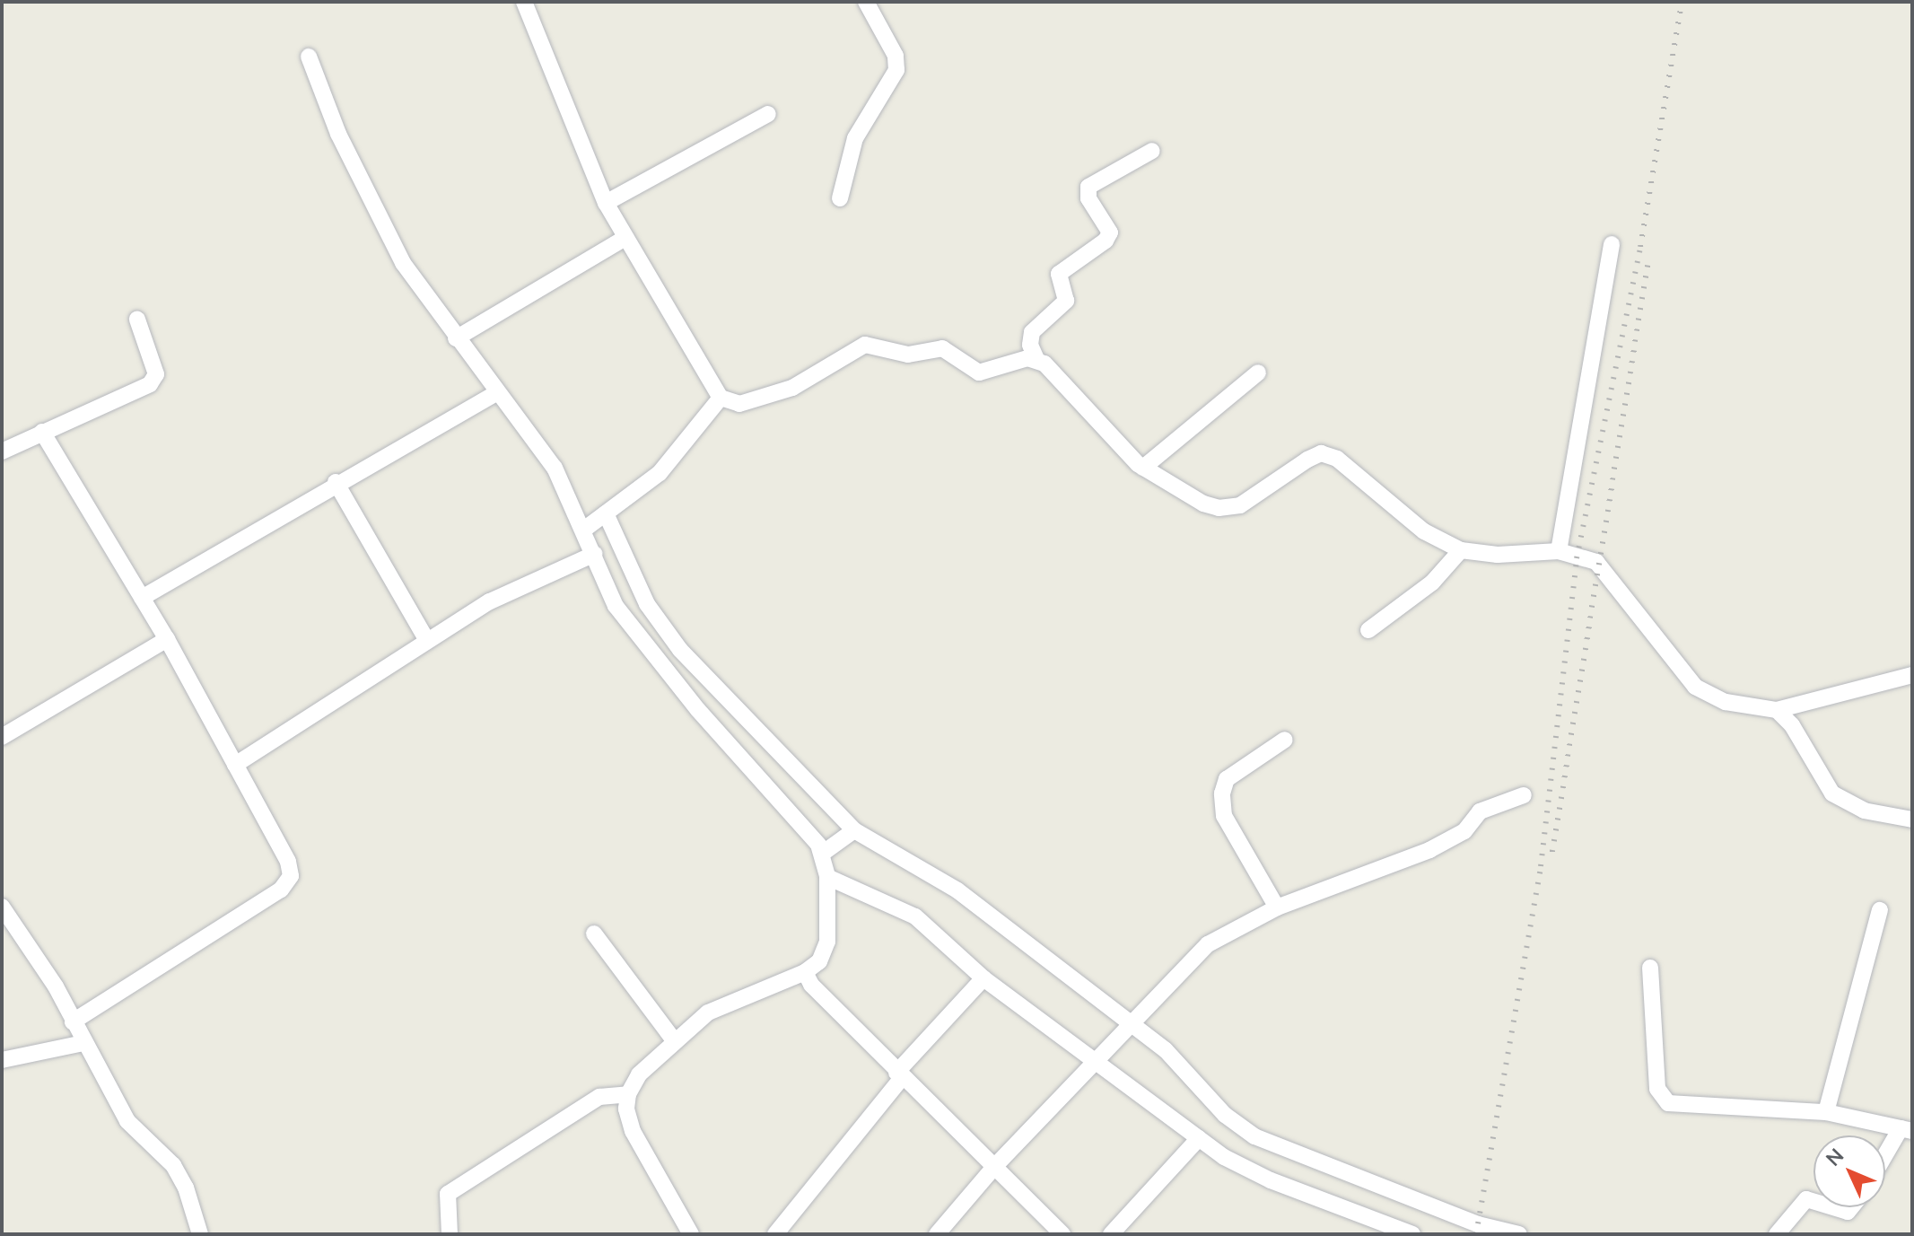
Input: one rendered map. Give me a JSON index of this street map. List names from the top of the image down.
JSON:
{
  "north": "top left"
}
